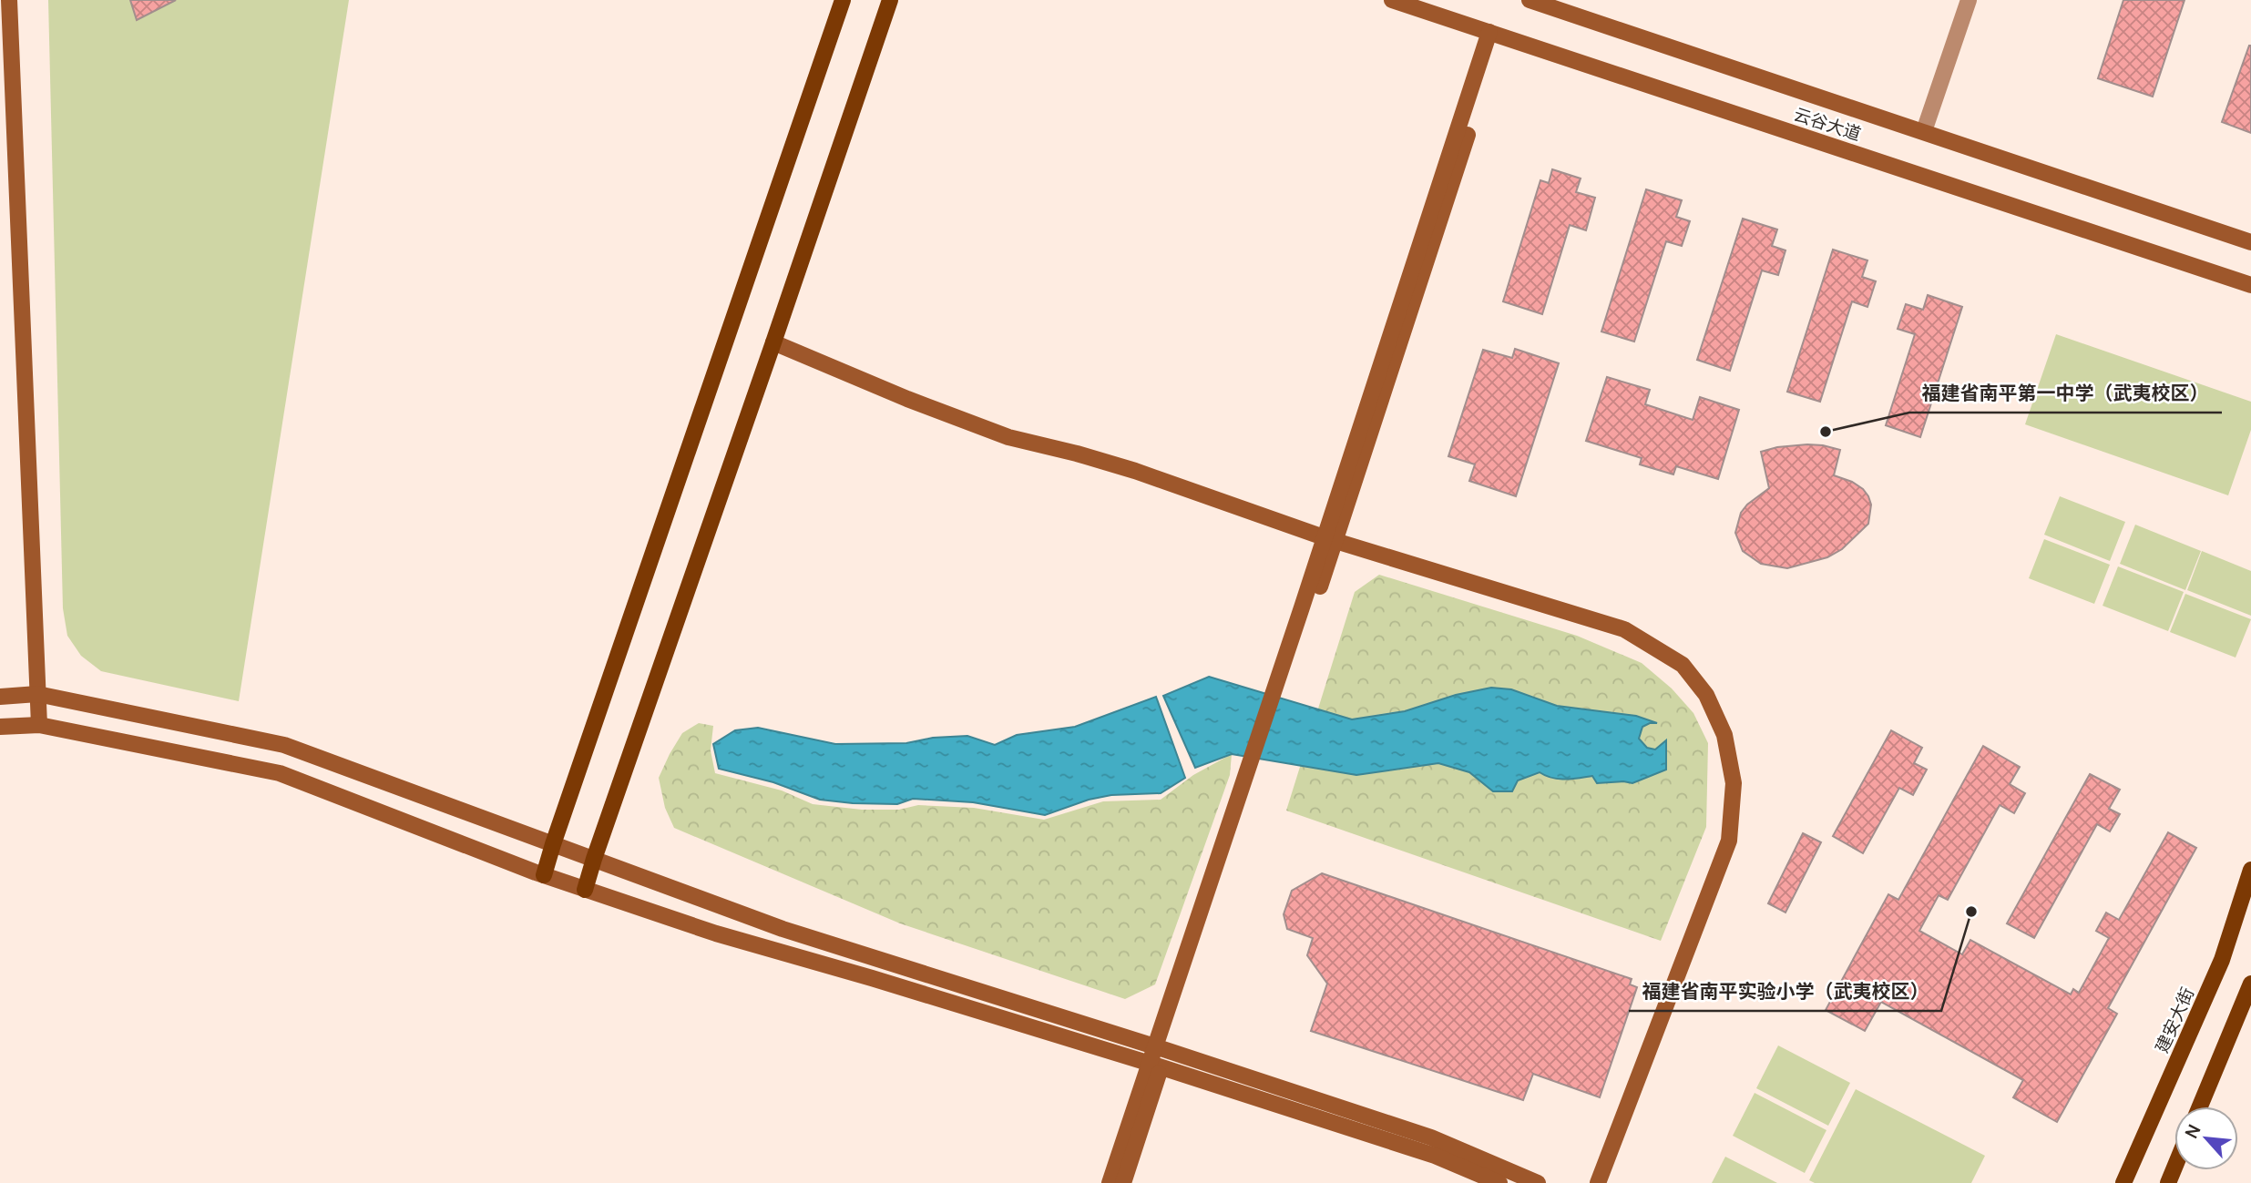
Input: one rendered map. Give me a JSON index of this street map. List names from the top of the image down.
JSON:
{
  "streets": {
    "main road": ["云谷大道", "建安大街"]
  },
  "places": ["福建省南平第一中学（武夷校区）", "福建省南平实验小学（武夷校区）"],
  "north": "top left"
}
